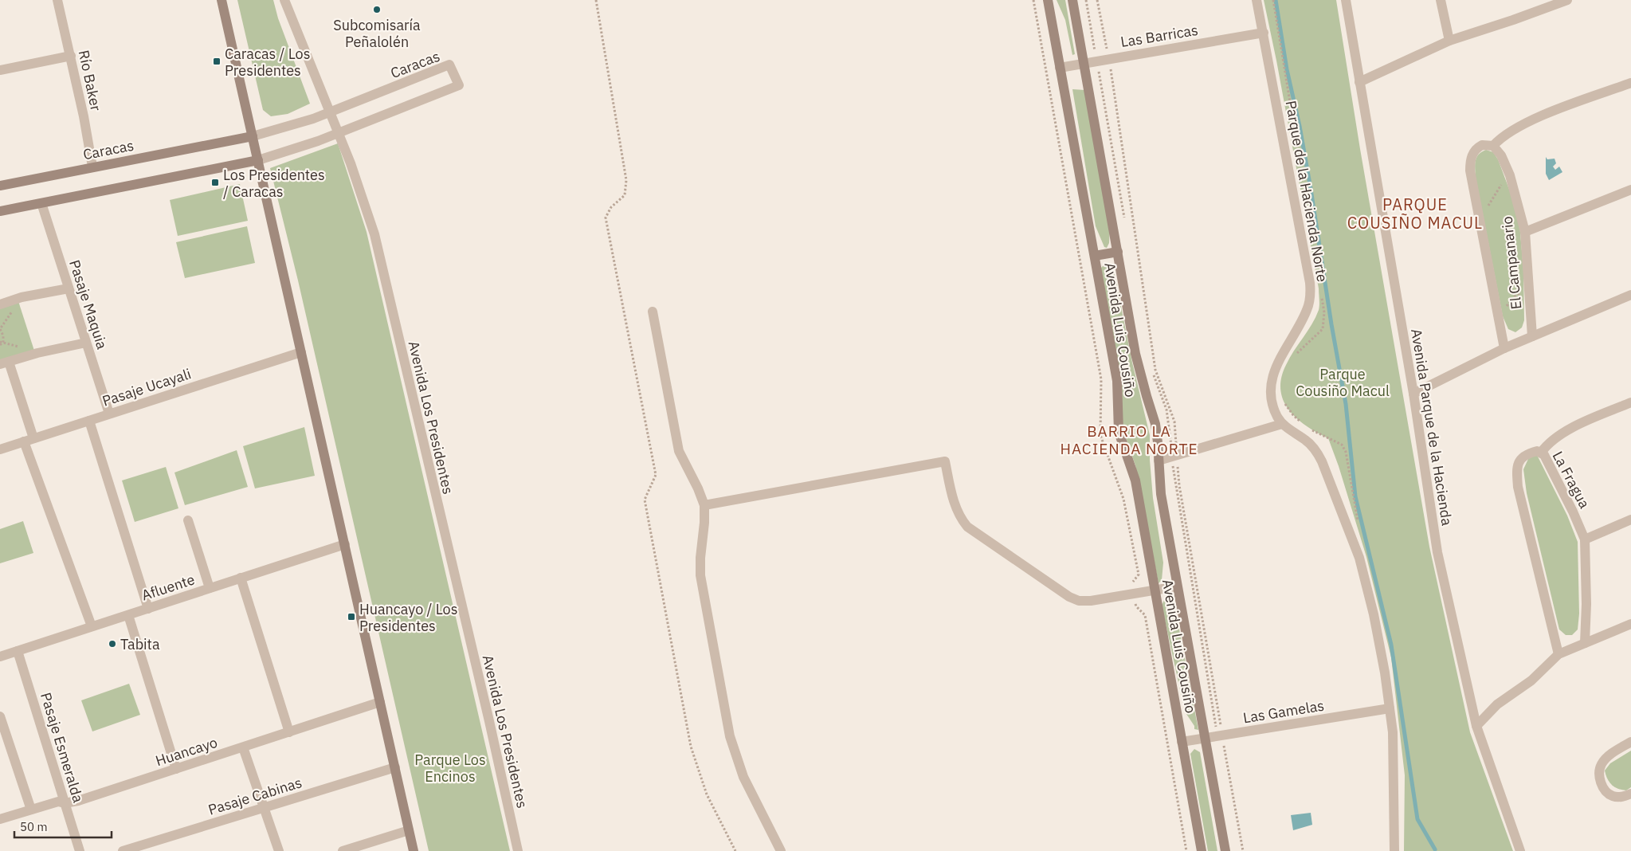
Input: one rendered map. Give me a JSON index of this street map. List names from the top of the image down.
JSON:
{
  "streets": {
    "street": [
      "Las Barricas",
      "Caracas",
      "Río Baker",
      "Parque de la Hacienda Norte",
      "El Campanario",
      "Pasaje Maquia",
      "Avenida Luis Cousiño",
      "Pasaje Ucayali",
      "Avenida Los Presidentes",
      "Avenida Parque de la Hacienda",
      "La Fragua",
      "Afluente",
      "Las Gamelas",
      "Pasaje Esmeralda",
      "Huancayo",
      "Pasaje Cabinas"
    ]
  },
  "crossings": [
    ["Las Barricas", "Parque de la Hacienda Norte"],
    ["Las Barricas", "Avenida Luis Cousiño"],
    ["Caracas", "Río Baker"],
    ["Caracas", "Pasaje Maquia"],
    ["Caracas", "Avenida Los Presidentes"],
    ["Parque de la Hacienda Norte", "Las Gamelas"],
    ["Pasaje Maquia", "Pasaje Ucayali"],
    ["Avenida Luis Cousiño", "Las Gamelas"],
    ["Afluente", "Pasaje Esmeralda"],
    ["Pasaje Esmeralda", "Huancayo"]
  ],
  "districts": ["PARQUE COUSIÑO MACUL", "BARRIO LA HACIENDA NORTE"],
  "parks": ["Parque Cousiño Macul", "Parque Los Encinos"],
  "places": {
    "other": ["Subcomisaría Peñalolén", "Tabita"],
    "transit": ["Caracas / Los Presidentes", "Los Presidentes / Caracas", "Huancayo / Los Presidentes"]
  },
  "scale_bar": "50 m"
}
